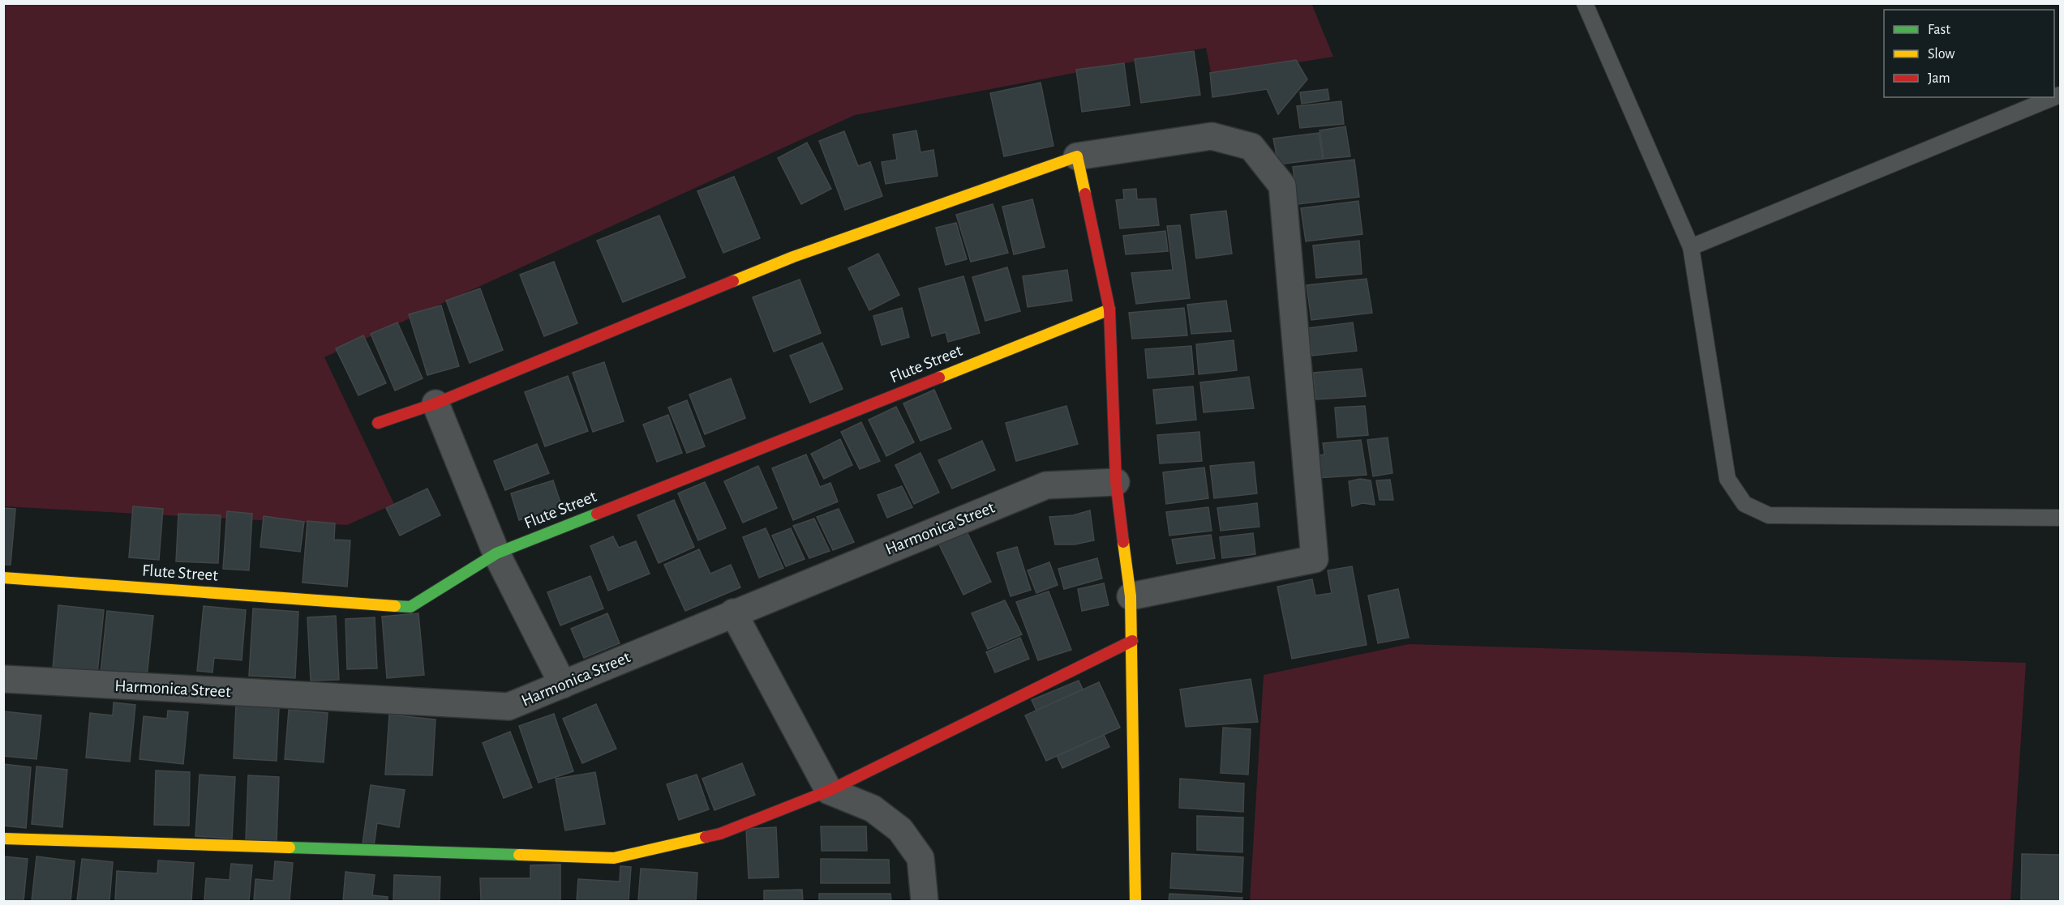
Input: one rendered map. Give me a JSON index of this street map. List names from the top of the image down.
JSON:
{
  "streets": {
    "street": ["Flute Street", "Harmonica Street"]
  },
  "legend": ["Fast", "Slow", "Jam"]
}
